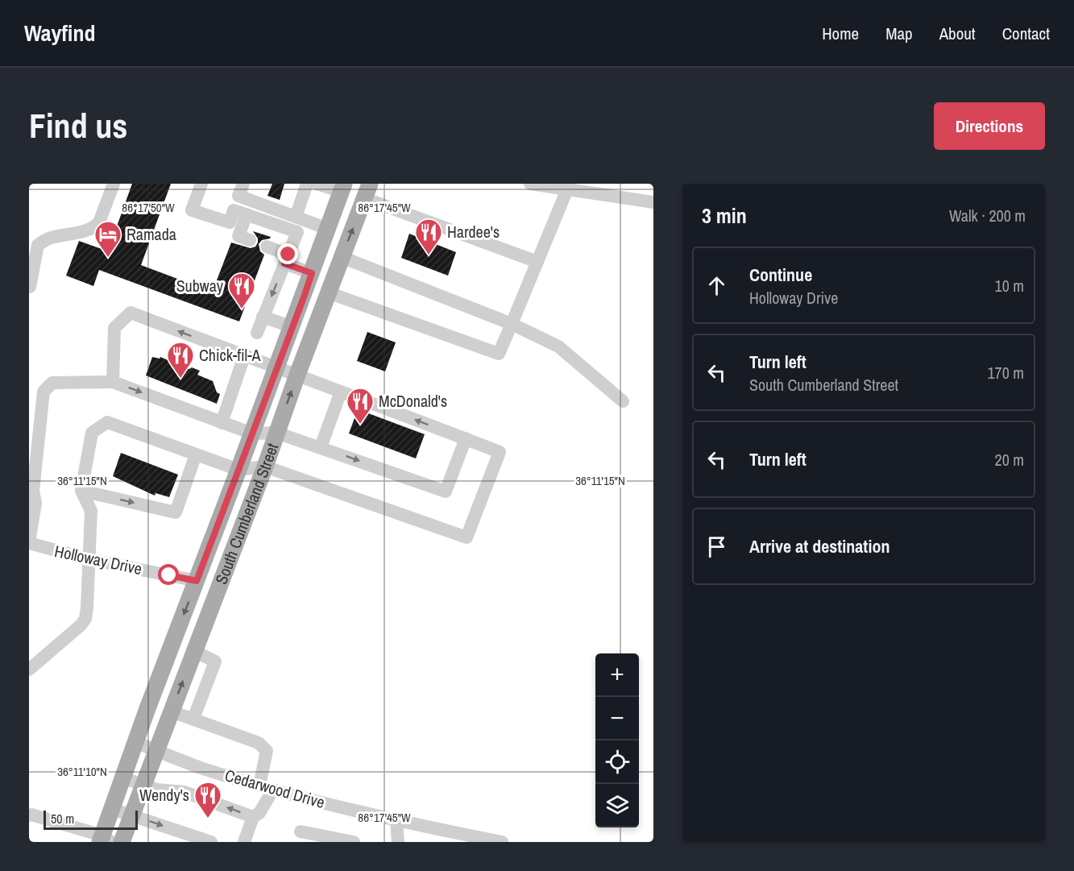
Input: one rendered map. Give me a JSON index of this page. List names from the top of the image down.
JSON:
{
  "streets": {
    "main road": ["South Cumberland Street"],
    "street": ["Holloway Drive", "Cedarwood Drive"]
  },
  "crossings": [
    ["South Cumberland Street", "Holloway Drive"],
    ["South Cumberland Street", "Cedarwood Drive"]
  ],
  "places": {
    "restaurant": [
      "Hardee's",
      "Subway",
      "Chick-fil-A",
      "McDonald's",
      "Wendy's"
    ],
    "hotel": ["Ramada"]
  },
  "scale_bar": "50 m",
  "page": {
    "header": "Wayfind",
    "nav": [
      "Home",
      "Map",
      "About",
      "Contact"
    ],
    "buttons": "Directions",
    "title": "Find us",
    "heading": ["3 min", "Walk · 200 m"],
    "list": [
      ["Continue", "Holloway Drive", "10 m"],
      ["Turn left", "South Cumberland Street", "170 m"],
      ["Turn left", "20 m"],
      "Arrive at destination"
    ],
    "map_buttons": ["+", "−"],
    "scale": "50 m"
  },
  "coordinates": [
    "86°17'50\"W",
    "86°17'45\"W",
    "36°11'15\"N",
    "36°11'10\"N"
  ]
}
